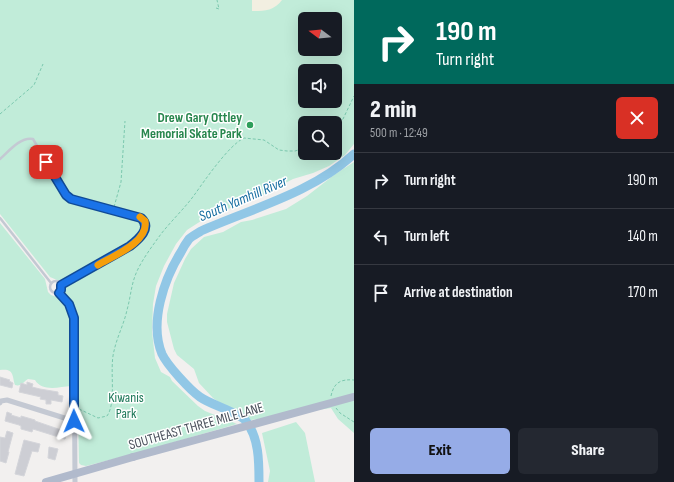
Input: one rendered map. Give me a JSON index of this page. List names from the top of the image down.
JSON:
{
  "streets": {
    "main road": ["SOUTHEAST THREE MILE LANE"]
  },
  "water": ["South Yamhill River"],
  "parks": ["Kiwanis Park"],
  "places": ["Drew Gary Ottley Memorial Skate Park"],
  "north": "left",
  "page": {
    "turn": ["190 m", "Turn right"],
    "heading": ["2 min", "500 m · 12:49"],
    "list": [
      {
        "name": "Turn right",
        "value": "190 m"
      },
      {
        "name": "Turn left",
        "value": "140 m"
      },
      {
        "name": "Arrive at destination",
        "value": "170 m"
      }
    ],
    "buttons": ["Exit", "Share"]
  }
}
